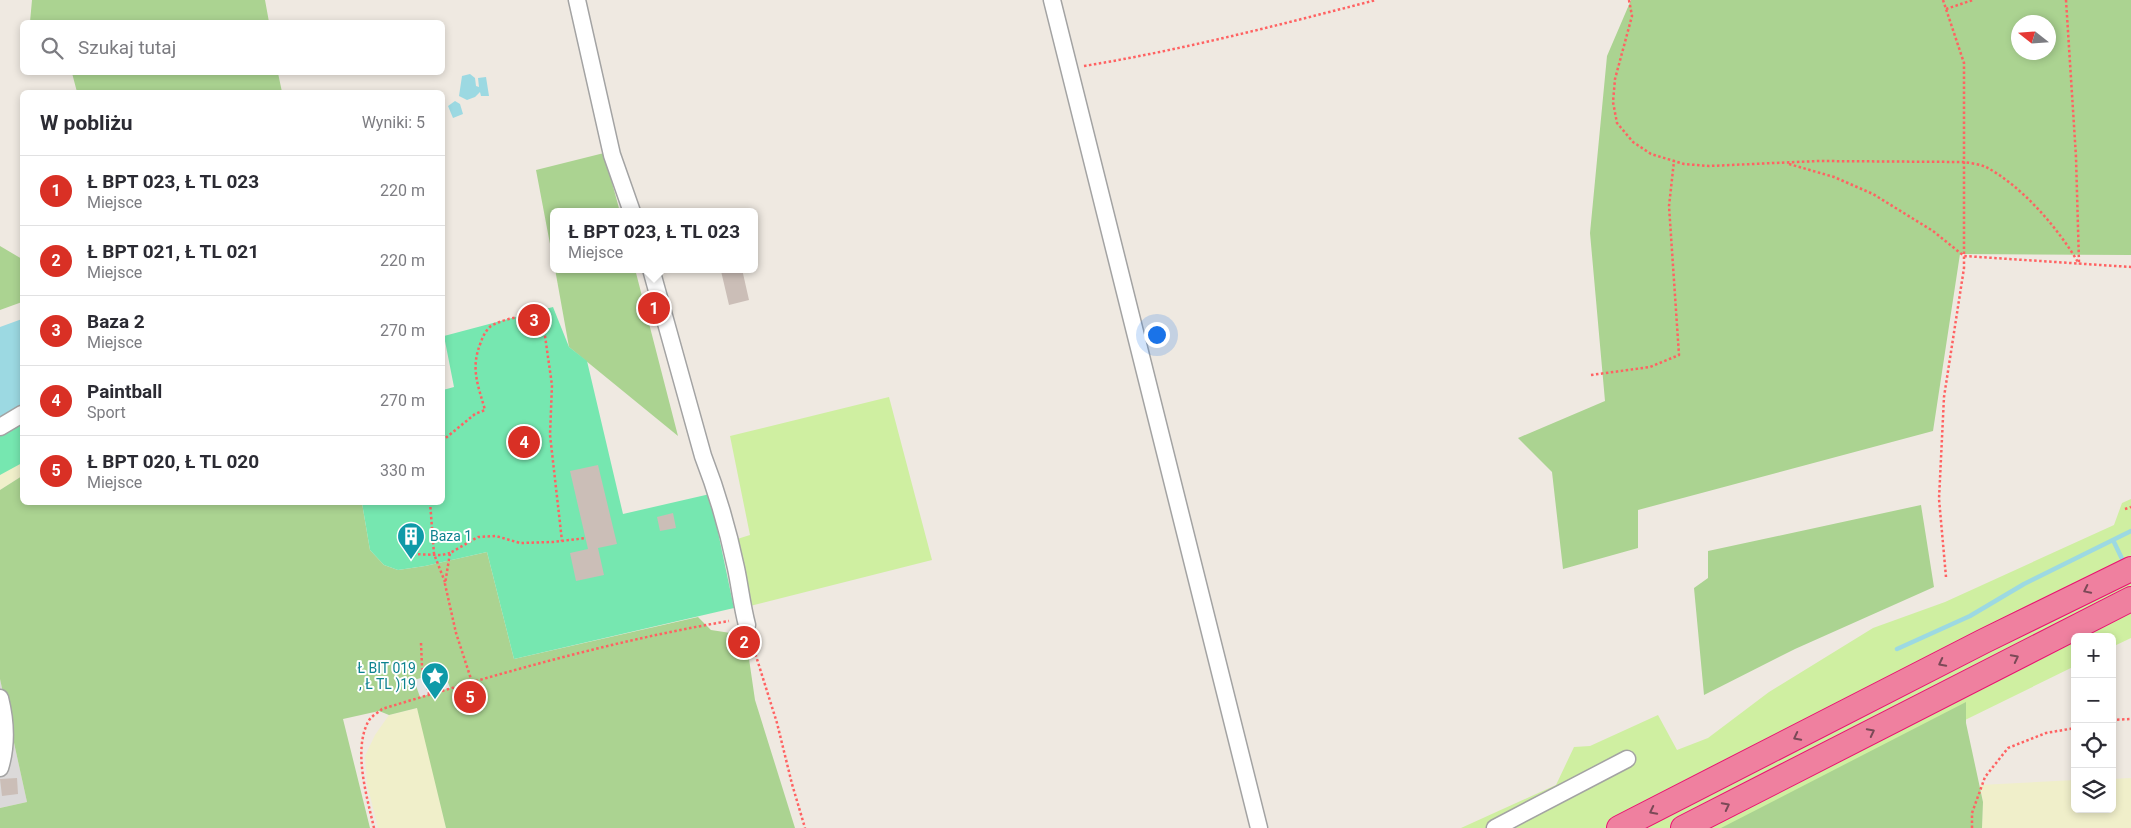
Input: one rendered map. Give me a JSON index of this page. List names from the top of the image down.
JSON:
{
  "places": {
    "building": ["Baza 1"],
    "place": ["Ł BIT 019 , Ł TL )19"]
  },
  "north": "left",
  "page": {
    "search": "Szukaj tutaj",
    "heading": ["W pobliżu", "Wyniki: 5"],
    "list": [
      {
        "mark": "1",
        "name": "Ł BPT 023, Ł TL 023",
        "note": "Miejsce",
        "value": "220 m"
      },
      {
        "mark": "2",
        "name": "Ł BPT 021, Ł TL 021",
        "note": "Miejsce",
        "value": "220 m"
      },
      {
        "mark": "3",
        "name": "Baza 2",
        "note": "Miejsce",
        "value": "270 m"
      },
      {
        "mark": "4",
        "name": "Paintball",
        "note": "Sport",
        "value": "270 m"
      },
      {
        "mark": "5",
        "name": "Ł BPT 020, Ł TL 020",
        "note": "Miejsce",
        "value": "330 m"
      }
    ],
    "popup": ["Ł BPT 023, Ł TL 023", "Miejsce"],
    "pins": [
      "1",
      "3",
      "4",
      "2",
      "5"
    ],
    "map_buttons": ["+", "−"]
  }
}
